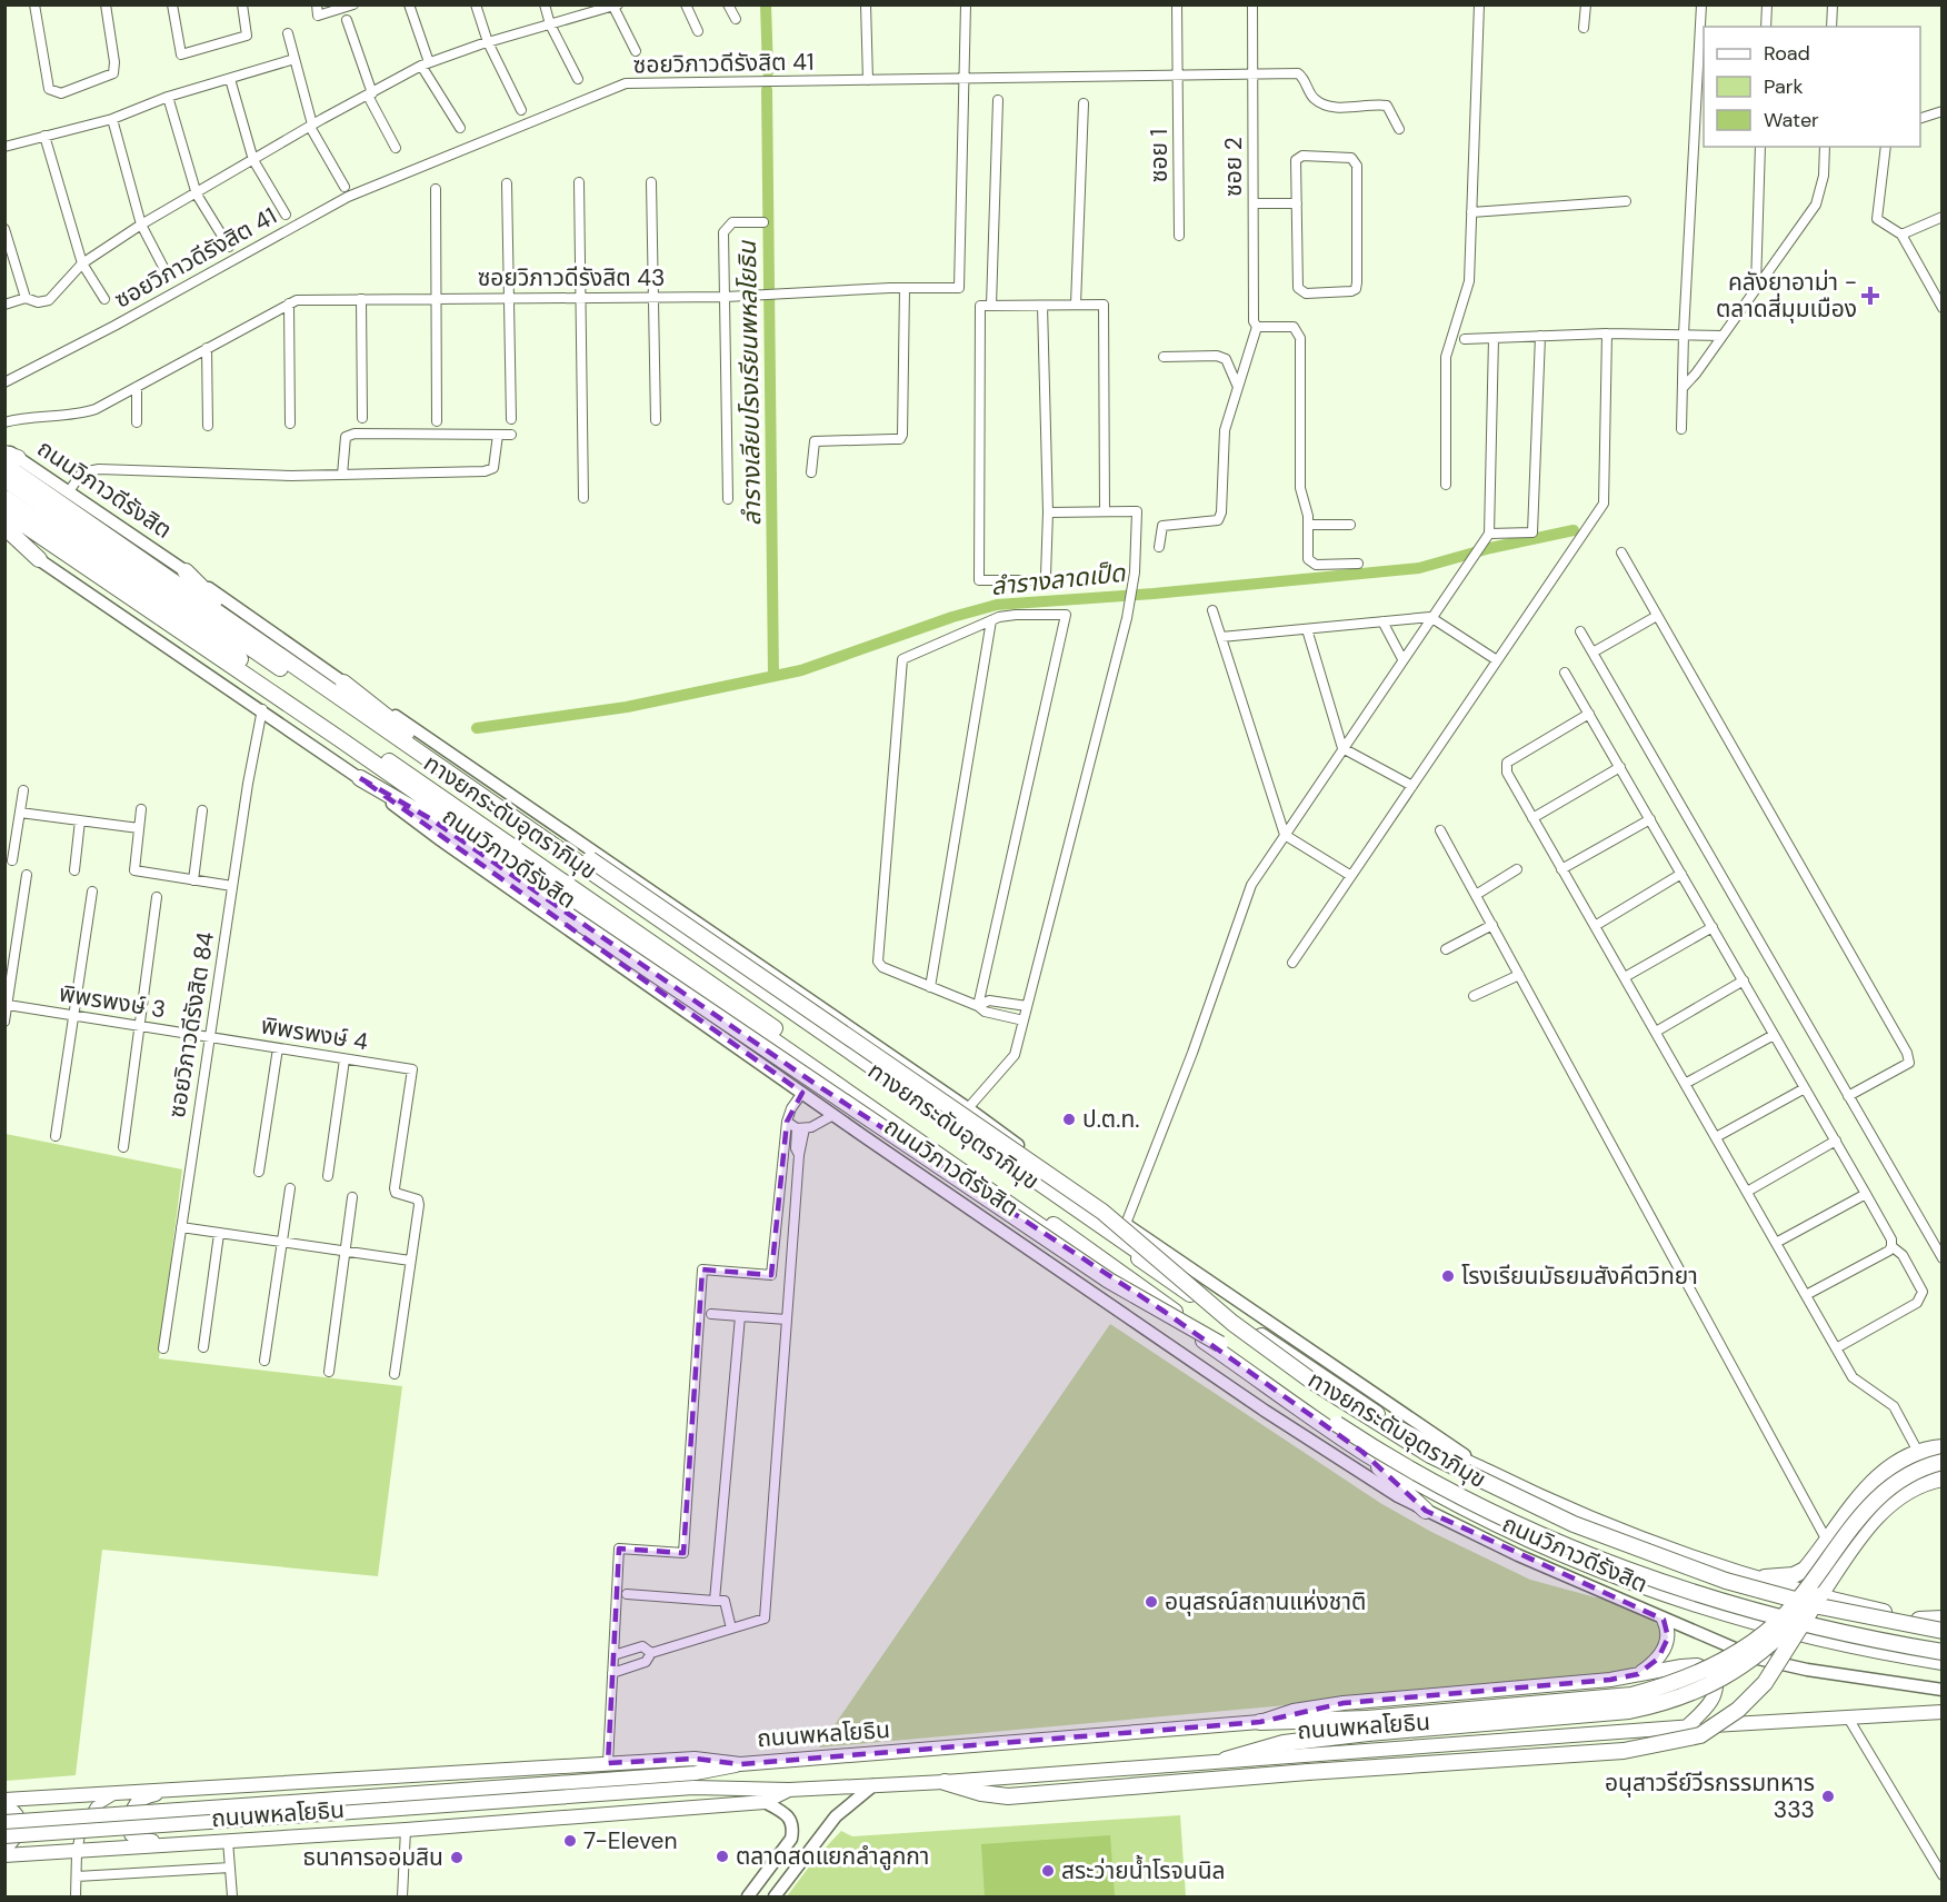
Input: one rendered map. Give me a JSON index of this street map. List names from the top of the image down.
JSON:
{
  "streets": {
    "highway": ["ถนนวิภาวดีรังสิต", "ทางยกระดับอุตราภิมุข"],
    "main road": ["ถนนพหลโยธิน"],
    "street": [
      "ซอยวิภาวดีรังสิต 41",
      "ซอย 1",
      "ซอย 2",
      "ซอยวิภาวดีรังสิต 43",
      "พิพรพงษ์ 3",
      "ซอยวิภาวดีรังสิต 84",
      "พิพรพงษ์ 4"
    ]
  },
  "crossings": [
    ["ซอยวิภาวดีรังสิต 41", "ซอย 1"],
    ["ซอยวิภาวดีรังสิต 41", "ซอย 2"],
    ["ซอยวิภาวดีรังสิต 41", "ซอยวิภาวดีรังสิต 43"],
    ["ถนนวิภาวดีรังสิต", "ซอยวิภาวดีรังสิต 84"],
    ["พิพรพงษ์ 3", "ซอยวิภาวดีรังสิต 84"],
    ["พิพรพงษ์ 3", "พิพรพงษ์ 4"],
    ["ซอยวิภาวดีรังสิต 84", "พิพรพงษ์ 4"]
  ],
  "water": ["ลำรางเลียบโรงเรียนพหลโยธิน", "ลำรางลาดเป็ด"],
  "places": {
    "health": ["คลังยาอาม่า - ตลาดสี่มุมเมือง"],
    "other": [
      "ป.ต.ท.",
      "โรงเรียนมัธยมสังคีตวิทยา",
      "อนุสรณ์สถานแห่งชาติ",
      "อนุสาวรีย์วีรกรรมทหาร 333",
      "7-Eleven",
      "ตลาดสดแยกลำลูกกา",
      "ธนาคารออมสิน",
      "สระว่ายน้ำโรจนนิล"
    ]
  },
  "legend": ["Road", "Park", "Water"]
}
